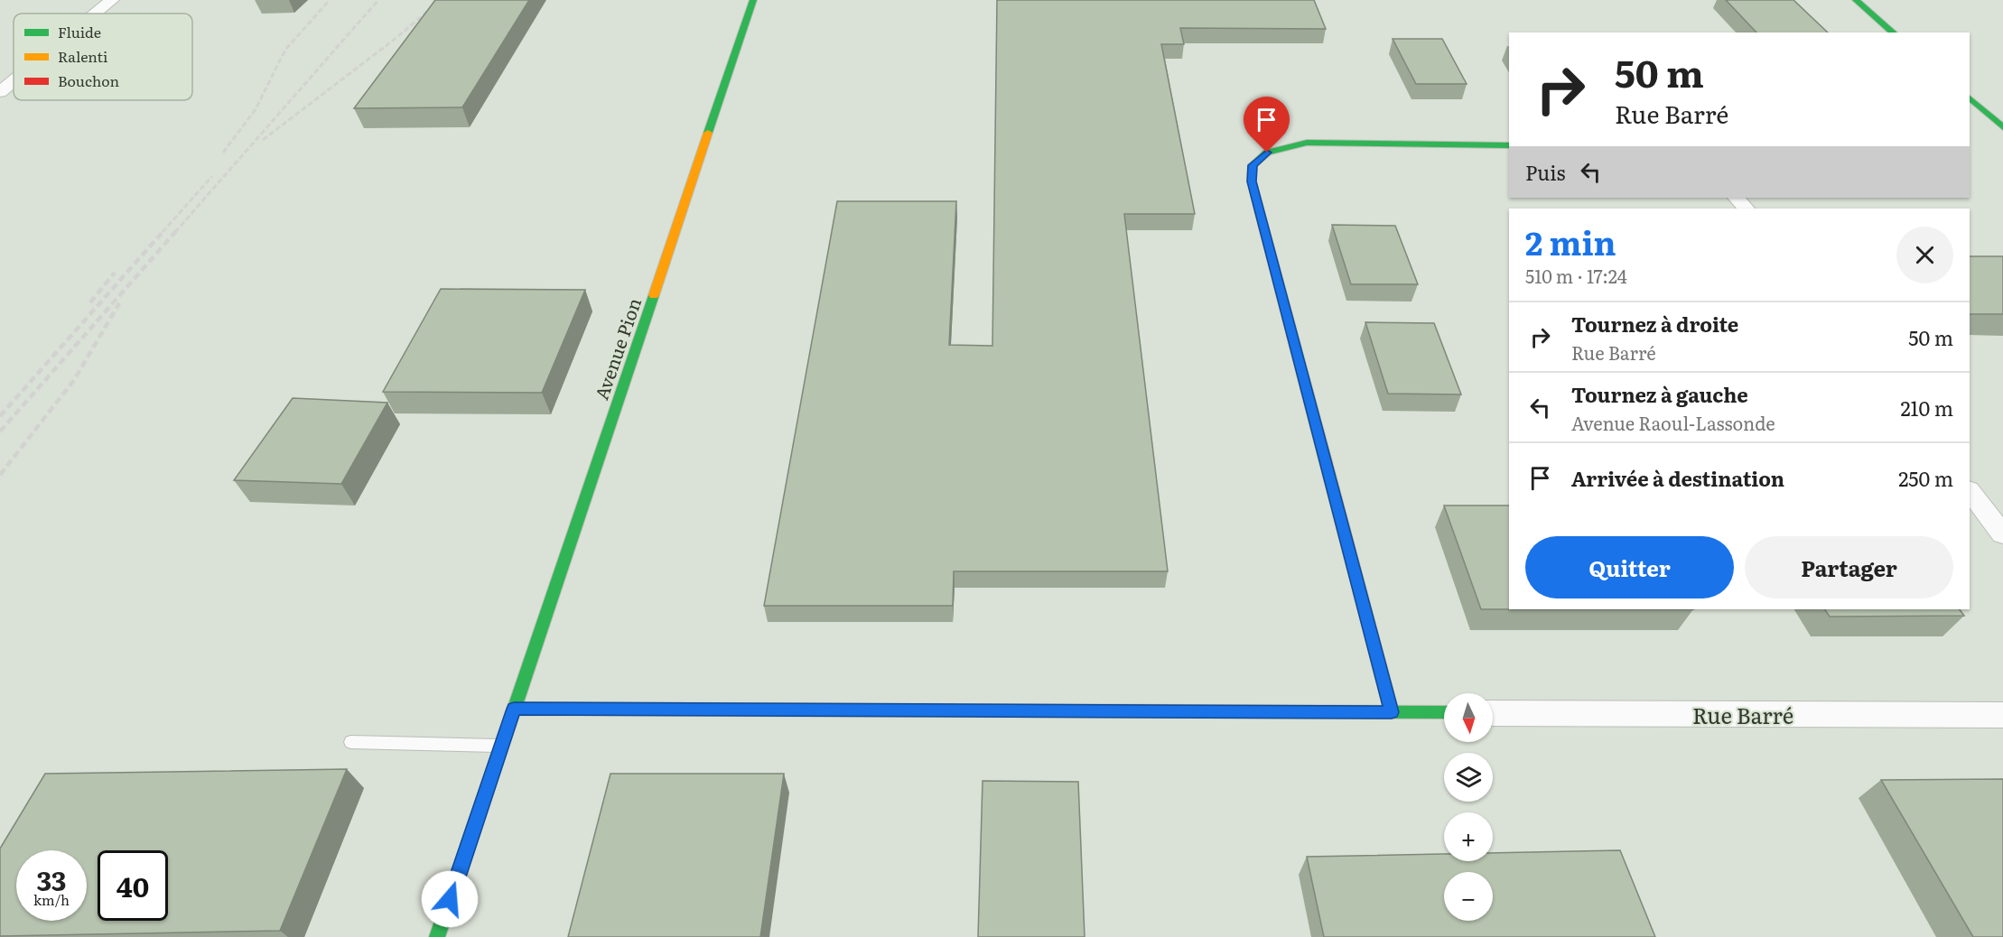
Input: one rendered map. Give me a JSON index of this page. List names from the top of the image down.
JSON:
{
  "streets": {
    "street": ["Avenue Pion", "Rue Barré"]
  },
  "legend": ["Fluide", "Ralenti", "Bouchon"],
  "north": "bottom",
  "page": {
    "turn": ["50 m", "Rue Barré"],
    "then": "Puis",
    "heading": ["2 min", "510 m · 17:24"],
    "list": [
      {
        "name": "Tournez à droite",
        "note": "Rue Barré",
        "value": "50 m"
      },
      {
        "name": "Tournez à gauche",
        "note": "Avenue Raoul-Lassonde",
        "value": "210 m"
      },
      {
        "name": "Arrivée à destination",
        "value": "250 m"
      }
    ],
    "buttons": ["Quitter", "Partager"],
    "map_buttons": ["+", "−"],
    "speed": "33 km/h",
    "limit": "40"
  }
}
